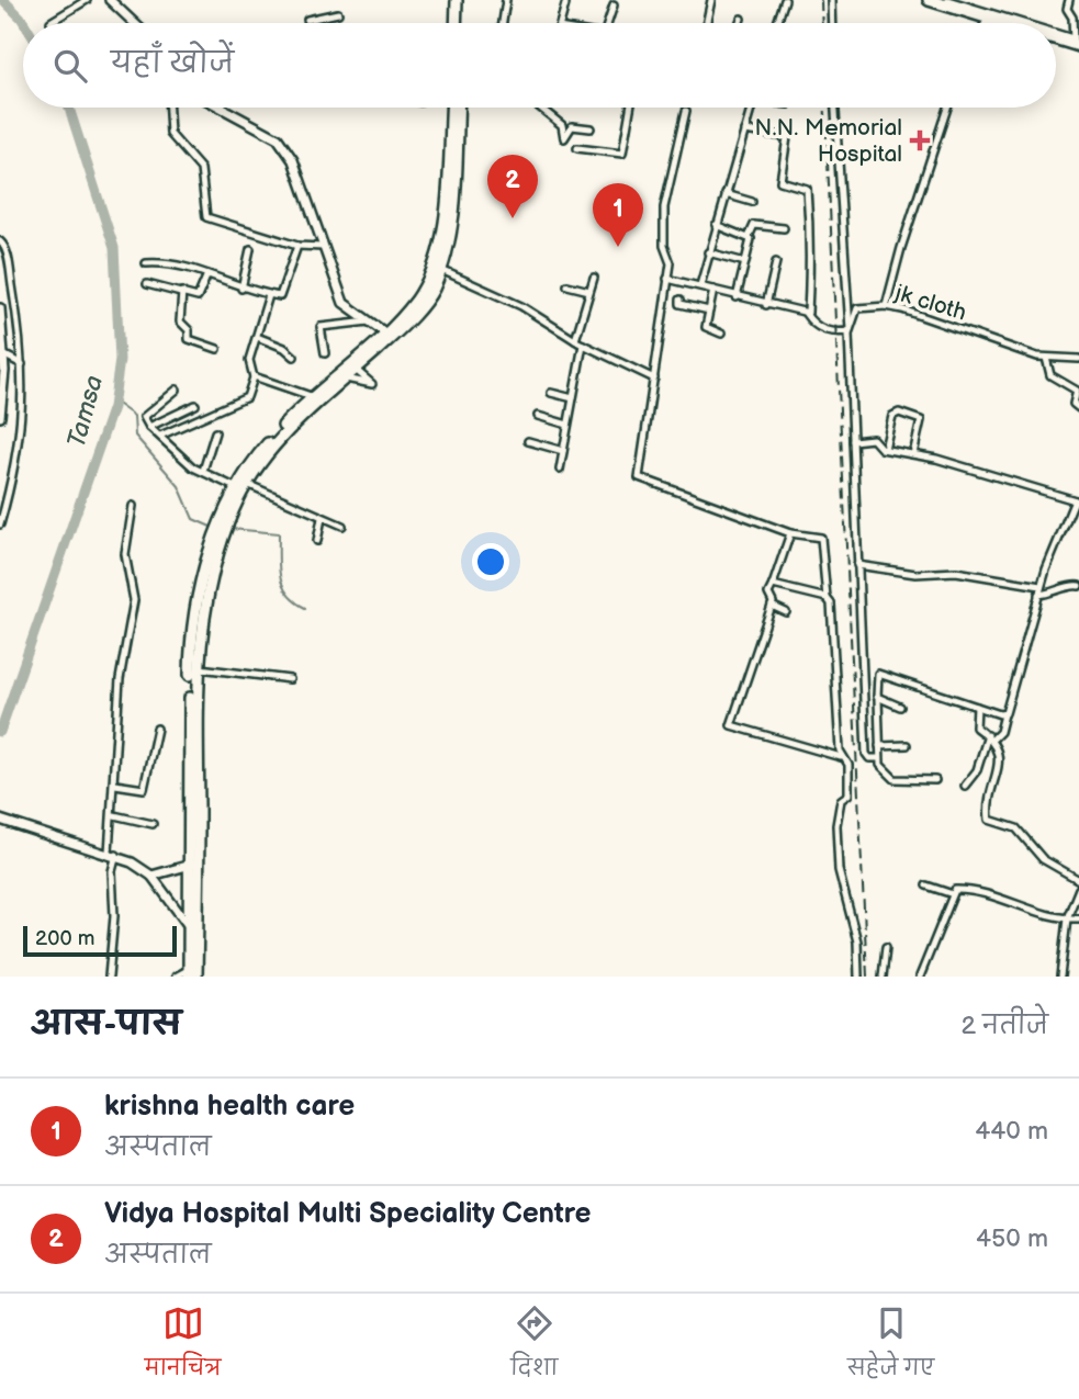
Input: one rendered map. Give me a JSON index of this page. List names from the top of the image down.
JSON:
{
  "streets": {
    "street": ["jk cloth"]
  },
  "water": ["Tamsa"],
  "places": {
    "health": ["N.N. Memorial Hospital"]
  },
  "scale_bar": "200 m",
  "page": {
    "search": "यहाँ खोजें",
    "pins": ["2", "1"],
    "scale": "200 m",
    "heading": ["आस-पास", "2 नतीजे"],
    "list": [
      {
        "mark": "1",
        "name": "krishna health care",
        "note": "अस्पताल",
        "value": "440 m"
      },
      {
        "mark": "2",
        "name": "Vidya Hospital Multi Speciality Centre",
        "note": "अस्पताल",
        "value": "450 m"
      }
    ],
    "nav": ["मानचित्र", "दिशा", "सहेजे गए"]
  }
}
